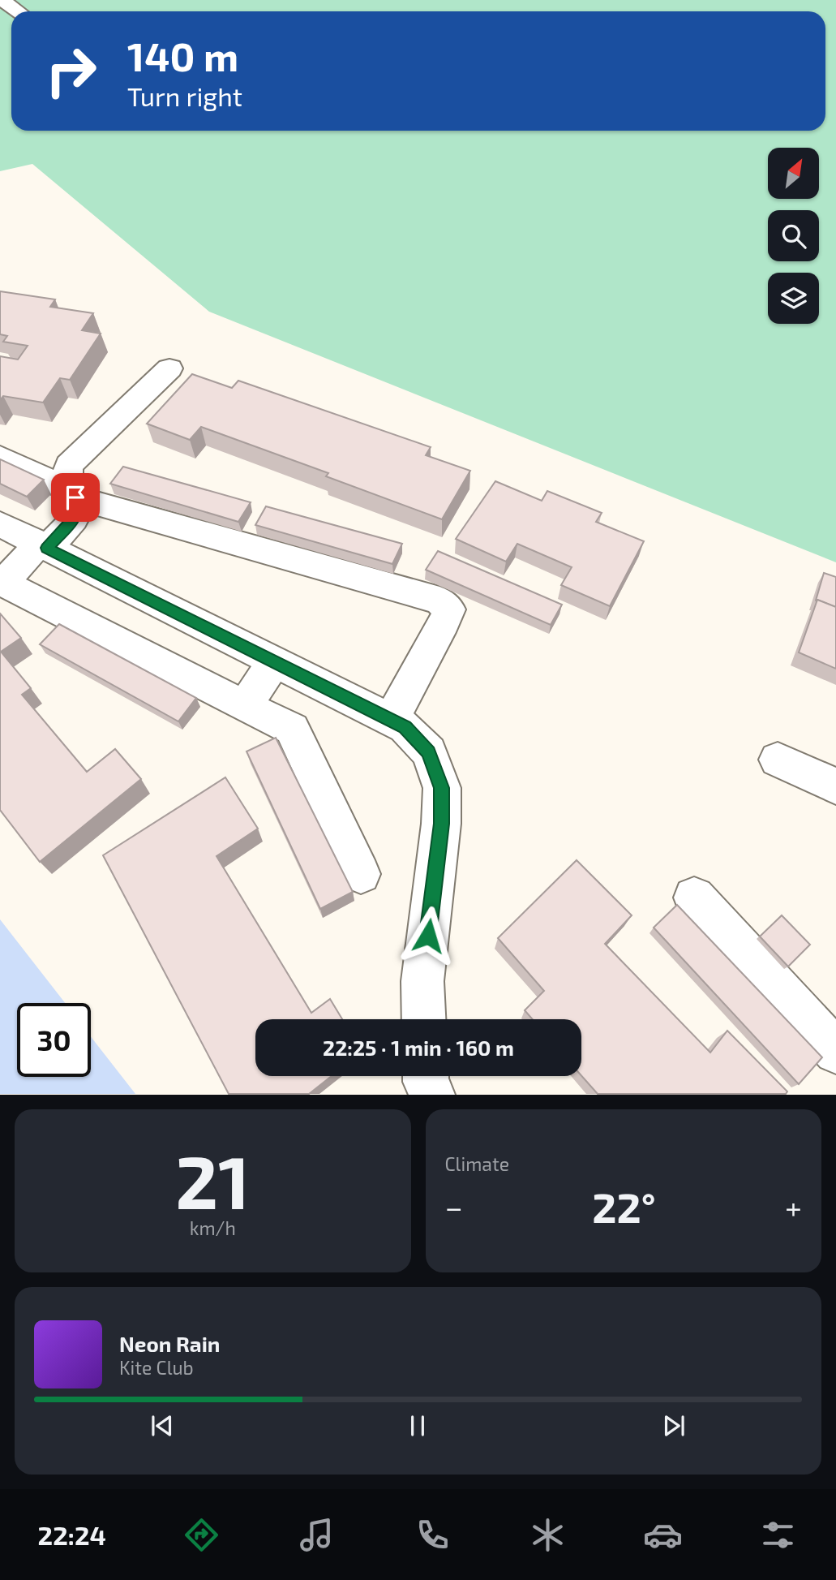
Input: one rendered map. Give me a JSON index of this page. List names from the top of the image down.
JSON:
{
  "north": "top right",
  "page": {
    "turn": ["140 m", "Turn right"],
    "limit": "30",
    "trip": "22:25 · 1 min · 160 m",
    "tile": [
      ["21", "km/h"],
      "Climate"
    ],
    "heat": ["−", "22°", "+"],
    "song": ["Neon Rain", "Kite Club"],
    "tabs": "22:24"
  }
}
